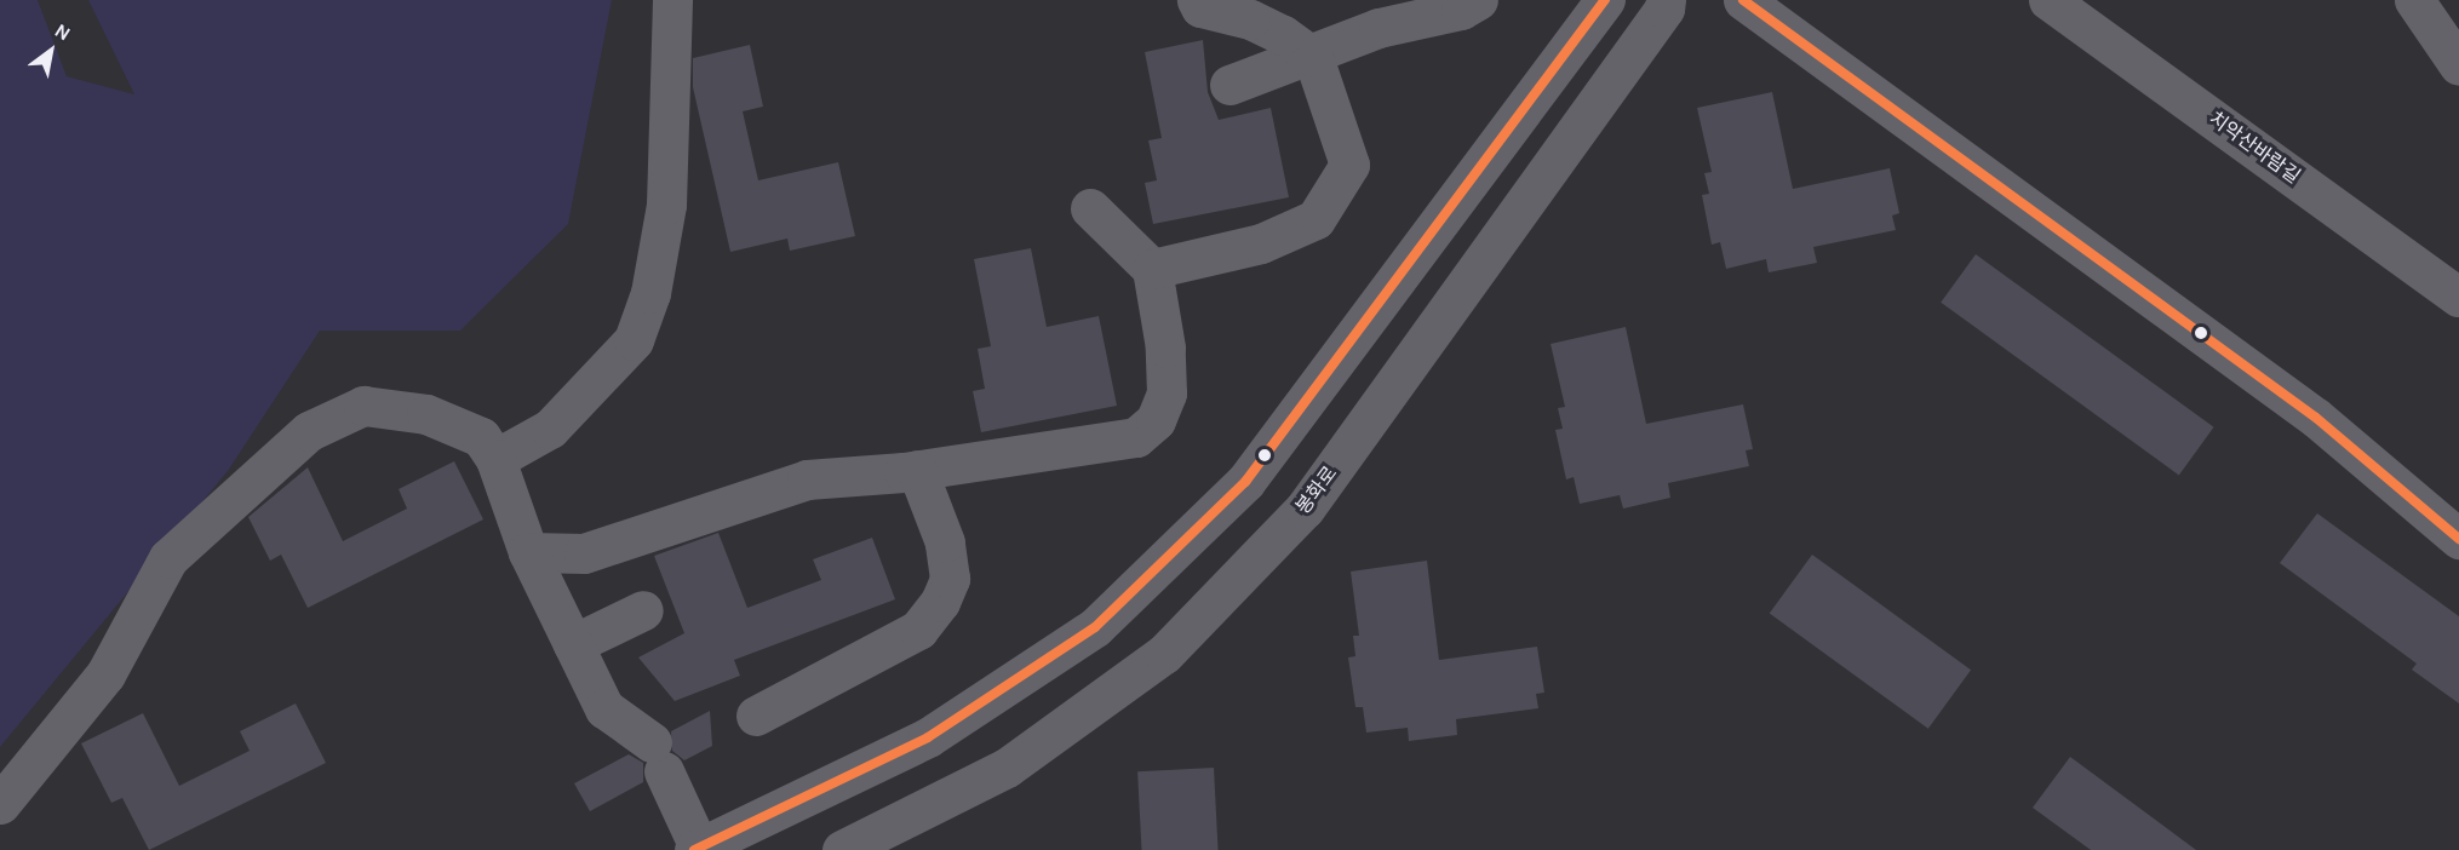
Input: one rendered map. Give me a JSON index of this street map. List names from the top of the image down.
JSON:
{
  "streets": {
    "street": ["치악산바람길", "봉화로"]
  },
  "north": "top right"
}
